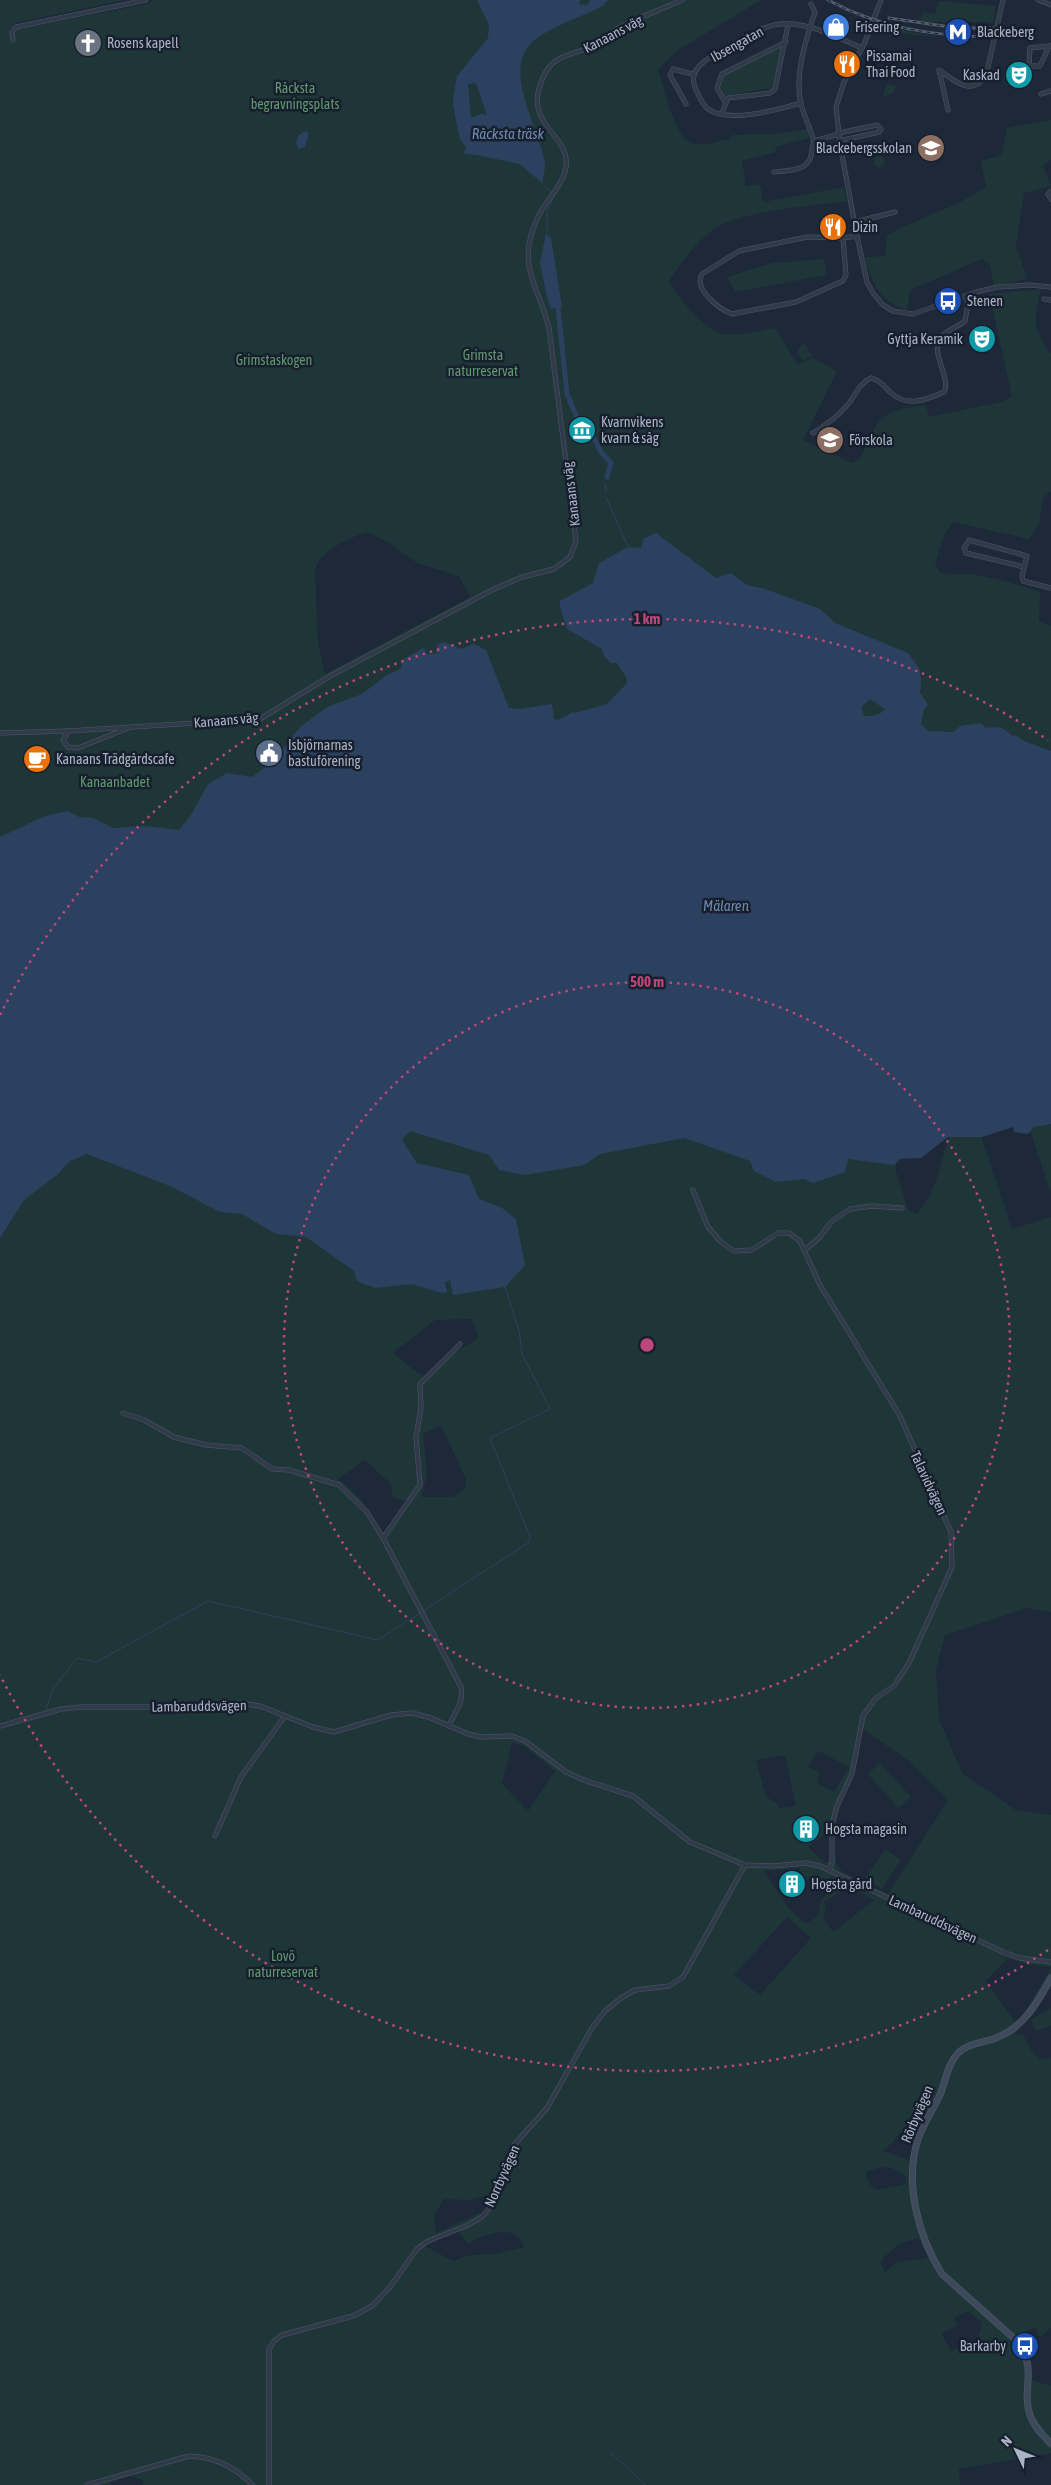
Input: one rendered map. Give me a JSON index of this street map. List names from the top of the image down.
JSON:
{
  "streets": {
    "street": [
      "Kanaans väg",
      "Ibsengatan",
      "Talavidvägen",
      "Lambaruddsvägen",
      "Rörbyvägen",
      "Norrbyvägen"
    ]
  },
  "crossings": [
    ["Talavidvägen", "Lambaruddsvägen"],
    ["Lambaruddsvägen", "Norrbyvägen"]
  ],
  "water": ["Råcksta träsk", "Mälaren"],
  "parks": [
    "Råcksta begravningsplats",
    "Grimsta naturreservat",
    "Grimstaskogen",
    "Kanaanbadet",
    "Lovö naturreservat"
  ],
  "places": {
    "shop": ["Frisering"],
    "metro station": ["Blackeberg"],
    "church": ["Rosens kapell"],
    "restaurant": ["Pissamai Thai Food", "Dizin"],
    "theatre": ["Kaskad", "Gyttja Keramik"],
    "school or university": ["Blackebergsskolan", "Förskola"],
    "bus stop": ["Stenen", "Barkarby"],
    "museum": ["Kvarnvikens kvarn & såg"],
    "public building": ["Isbjörnarnas bastuförening"],
    "cafe": ["Kanaans Trädgårdscafe"],
    "building": ["Hogsta magasin", "Hogsta gård"]
  },
  "north": "top left",
  "rings": ["1 km", "500 m"]
}
